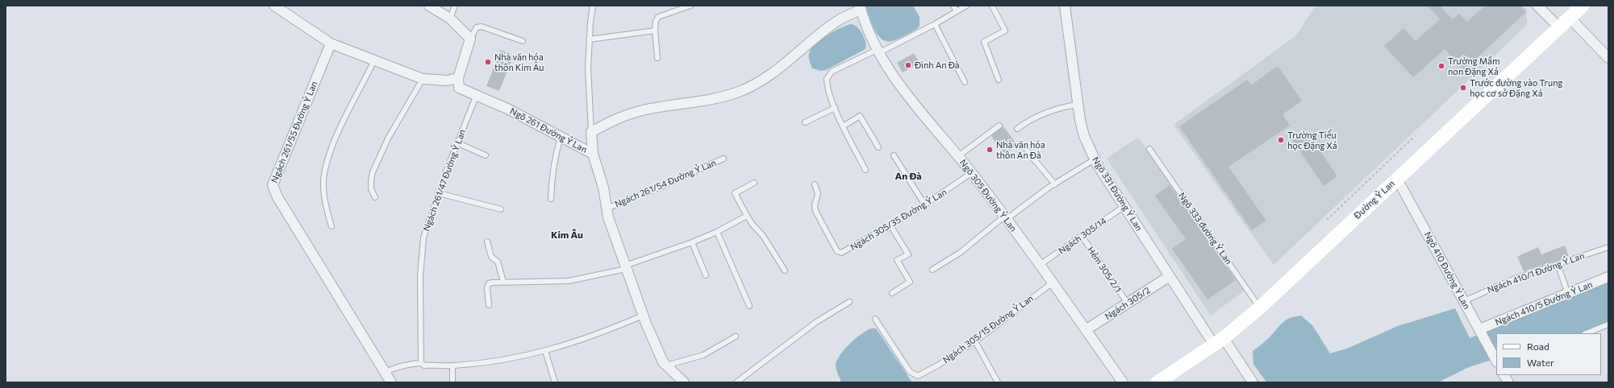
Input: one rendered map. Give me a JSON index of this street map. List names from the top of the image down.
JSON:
{
  "streets": {
    "main road": ["Đường Ỷ Lan"],
    "street": [
      "Ngõ 261 Đường Ỷ Lan",
      "Ngách 261/55 Đường Ỷ Lan",
      "Ngõ 331 Đường Ỷ Lan",
      "Ngõ 305 Đường Ỷ Lan",
      "Ngõ 410 Đường Ỷ Lan",
      "Ngách 305/2",
      "Ngách 410/5 Đường Ỷ Lan"
    ],
    "lane": [
      "Ngách 261/47 Đường Ỷ Lan",
      "Ngách 261/54 Đường Ỷ Lan",
      "Ngách 305/35 Đường Ỷ Lan",
      "Ngõ 333 đường Ỷ Lan",
      "Ngách 305/14",
      "Hẻm 305/2/1",
      "Ngách 410/1 Đường Ỷ Lan",
      "Ngách 305/15 Đường Ỷ Lan"
    ]
  },
  "crossings": [
    ["Ngõ 261 Đường Ỷ Lan", "Ngách 261/47 Đường Ỷ Lan"],
    ["Ngõ 261 Đường Ỷ Lan", "Ngách 261/54 Đường Ỷ Lan"],
    ["Ngõ 331 Đường Ỷ Lan", "Đường Ỷ Lan"],
    ["Ngõ 331 Đường Ỷ Lan", "Ngách 305/14"],
    ["Ngõ 331 Đường Ỷ Lan", "Ngách 305/2"],
    ["Ngõ 305 Đường Ỷ Lan", "Ngách 305/35 Đường Ỷ Lan"],
    ["Ngõ 305 Đường Ỷ Lan", "Ngách 305/14"],
    ["Ngõ 305 Đường Ỷ Lan", "Ngách 305/2"],
    ["Ngõ 305 Đường Ỷ Lan", "Ngách 305/15 Đường Ỷ Lan"],
    ["Đường Ỷ Lan", "Ngõ 333 đường Ỷ Lan"],
    ["Đường Ỷ Lan", "Ngõ 410 Đường Ỷ Lan"],
    ["Ngách 305/14", "Hẻm 305/2/1"],
    ["Hẻm 305/2/1", "Ngách 305/2"],
    ["Ngõ 410 Đường Ỷ Lan", "Ngách 410/1 Đường Ỷ Lan"],
    ["Ngõ 410 Đường Ỷ Lan", "Ngách 410/5 Đường Ỷ Lan"]
  ],
  "districts": ["An Đà", "Kim Âu"],
  "places": [
    "Nhà văn hóa thôn Kim Âu",
    "Đình An Đà",
    "Trường Mầm non Đặng Xá",
    "Trước đường vào Trung học cơ sở Đặng Xá",
    "Trường Tiểu học Đặng Xá",
    "Nhà văn hóa thôn An Đà"
  ],
  "legend": ["Road", "Water"]
}
